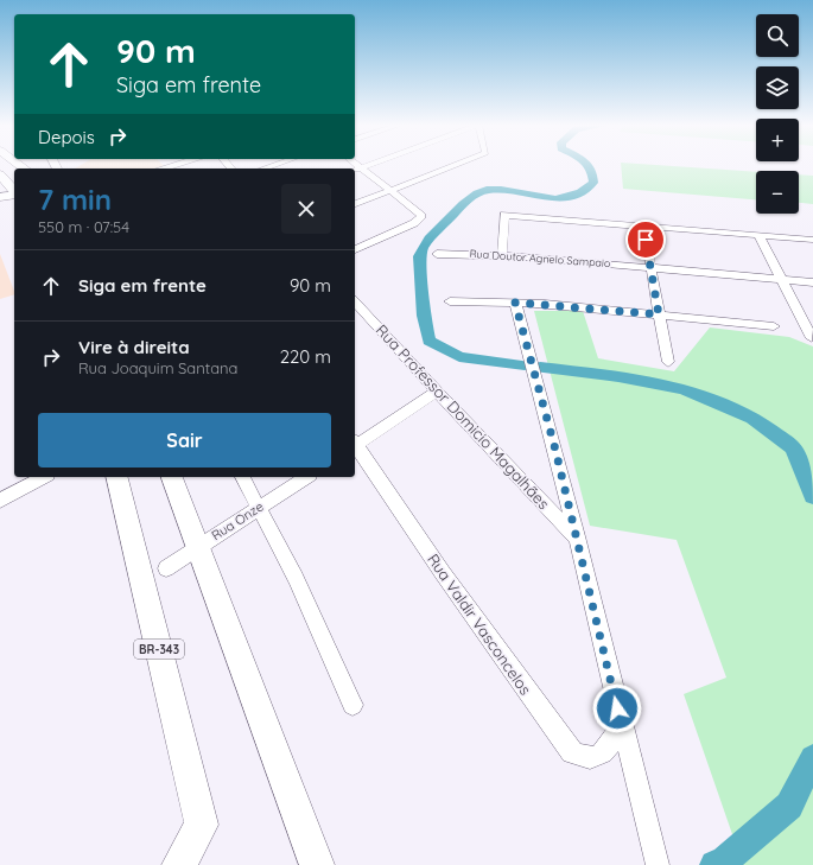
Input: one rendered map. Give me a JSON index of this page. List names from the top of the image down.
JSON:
{
  "streets": {
    "highway": ["BR-343"],
    "street": [
      "Rua Doutor Agnelo Sampaio",
      "Rua Professor Domicio Magalhães",
      "Rua Onze",
      "Rua Valdir Vasconcelos"
    ]
  },
  "page": {
    "map_buttons": ["+", "−"],
    "turn": ["90 m", "Siga em frente"],
    "then": "Depois",
    "heading": ["7 min", "550 m · 07:54"],
    "list": [
      {
        "name": "Siga em frente",
        "value": "90 m"
      },
      {
        "name": "Vire à direita",
        "note": "Rua Joaquim Santana",
        "value": "220 m"
      }
    ],
    "buttons": "Sair"
  }
}
